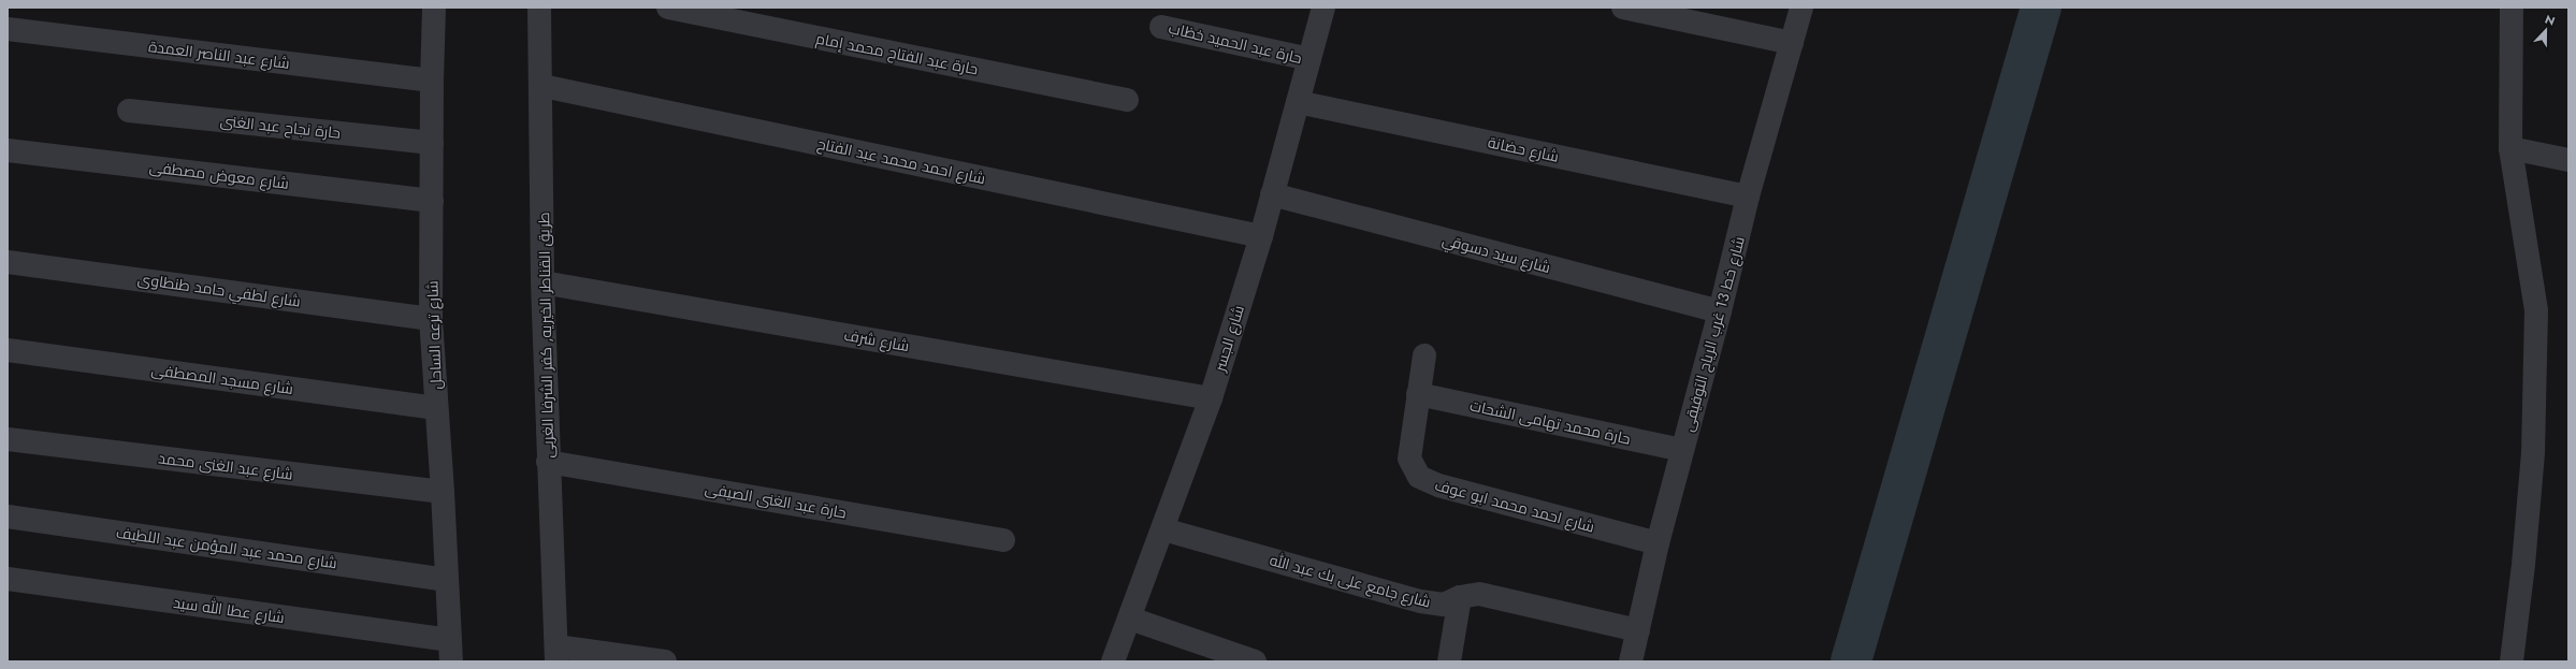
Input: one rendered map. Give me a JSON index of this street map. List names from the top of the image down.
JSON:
{
  "streets": {
    "street": [
      "حارة عبد الحميد خظاب",
      "حارة عبد الفتاح محمد إمام",
      "شارع عبد الناصر العمدة",
      "حارة نجاح عبد الغنى",
      "شارع حضانة",
      "شارع احمد محمد عبد الفتاح",
      "شارع معوض مصطفى",
      "شارع سيد دسوقي",
      "شارع لطفي حامد طنطاوى",
      "شارع خط 13 غرب الرياح التوفيقى",
      "شارع ترعه الساحل",
      "طريق القناطر الخيريه, كفر الشرفا الغربى",
      "شارع الجسر",
      "شارع شرف",
      "شارع مسجد المصطفى",
      "حارة محمد تهامى الشحات",
      "شارع عبد الغنى محمد",
      "حارة عبد الغنى الصيفى",
      "شارع احمد محمد ابو عوف",
      "شارع محمد عبد المؤمن عبد اللطيف",
      "شارع جامع على بك عبد الله",
      "شارع عطا الله سيد"
    ]
  },
  "crossings": [
    ["حارة عبد الحميد خظاب", "شارع الجسر"],
    ["شارع عبد الناصر العمدة", "شارع ترعه الساحل"],
    ["حارة نجاح عبد الغنى", "شارع ترعه الساحل"],
    ["شارع حضانة", "شارع خط 13 غرب الرياح التوفيقى"],
    ["شارع حضانة", "شارع الجسر"],
    ["شارع احمد محمد عبد الفتاح", "طريق القناطر الخيريه, كفر الشرفا الغربى"],
    ["شارع احمد محمد عبد الفتاح", "شارع الجسر"],
    ["شارع معوض مصطفى", "شارع ترعه الساحل"],
    ["شارع سيد دسوقي", "شارع خط 13 غرب الرياح التوفيقى"],
    ["شارع سيد دسوقي", "شارع الجسر"],
    ["شارع لطفي حامد طنطاوى", "شارع ترعه الساحل"],
    ["شارع خط 13 غرب الرياح التوفيقى", "حارة محمد تهامى الشحات"],
    ["شارع خط 13 غرب الرياح التوفيقى", "شارع احمد محمد ابو عوف"],
    ["شارع خط 13 غرب الرياح التوفيقى", "شارع جامع على بك عبد الله"],
    ["شارع ترعه الساحل", "شارع مسجد المصطفى"],
    ["شارع ترعه الساحل", "شارع عبد الغنى محمد"],
    ["شارع ترعه الساحل", "شارع محمد عبد المؤمن عبد اللطيف"],
    ["شارع ترعه الساحل", "شارع عطا الله سيد"],
    ["طريق القناطر الخيريه, كفر الشرفا الغربى", "شارع شرف"],
    ["طريق القناطر الخيريه, كفر الشرفا الغربى", "حارة عبد الغنى الصيفى"],
    ["شارع الجسر", "شارع شرف"],
    ["شارع الجسر", "شارع جامع على بك عبد الله"],
    ["حارة محمد تهامى الشحات", "شارع احمد محمد ابو عوف"]
  ],
  "north": "top"
}
